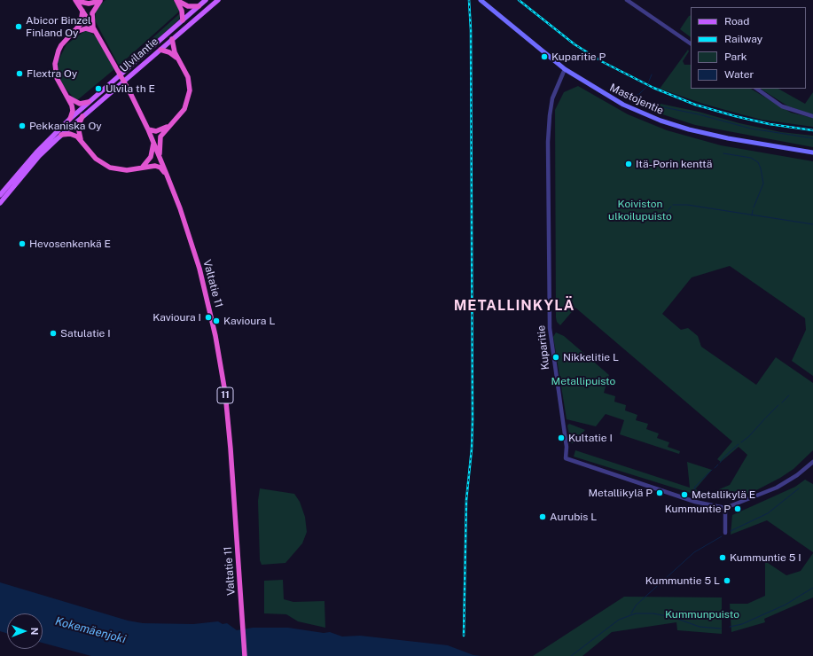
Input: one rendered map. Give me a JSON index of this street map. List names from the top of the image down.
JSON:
{
  "streets": {
    "highway": ["Valtatie 11", "11"],
    "main road": ["Ulvilantie", "Mastojentie"],
    "street": ["Kuparitie"]
  },
  "crossings": [
    ["Mastojentie", "Kuparitie"]
  ],
  "districts": ["METALLINKYLÄ"],
  "water": ["Kokemäenjoki"],
  "parks": ["Koiviston ulkoilupuisto", "Metallipuisto", "Kummunpuisto"],
  "places": [
    "Abicor Binzel Finland Oy",
    "Kuparitie P",
    "Flextra Oy",
    "Ulvila th E",
    "Pekkaniska Oy",
    "Itä-Porin kenttä",
    "Hevosenkenkä E",
    "Kavioura I",
    "Kavioura L",
    "Satulatie I",
    "Nikkelitie L",
    "Kultatie I",
    "Metallikylä P",
    "Metallikylä E",
    "Kummuntie P",
    "Aurubis L",
    "Kummuntie 5 I",
    "Kummuntie 5 L"
  ],
  "legend": [
    "Road",
    "Railway",
    "Park",
    "Water"
  ],
  "north": "right"
}
